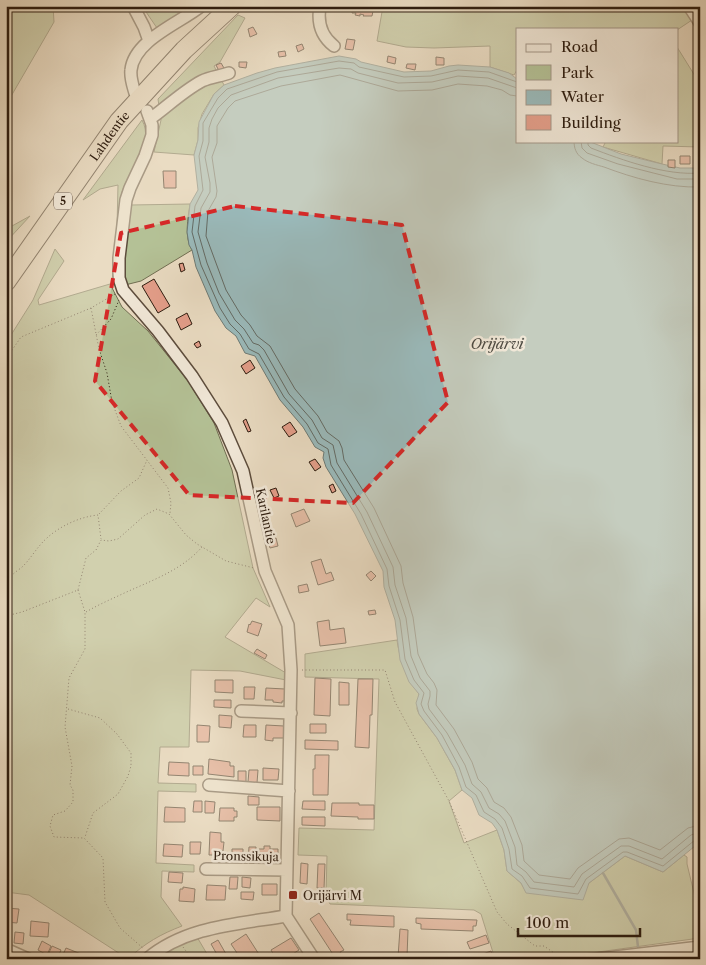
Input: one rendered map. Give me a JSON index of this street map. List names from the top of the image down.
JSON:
{
  "streets": {
    "highway": ["Lahdentie", "5"],
    "street": ["Karilantie", "Pronssikuja"]
  },
  "crossings": [
    ["Karilantie", "Pronssikuja"]
  ],
  "water": ["Orijärvi"],
  "places": {
    "transit": ["Orijärvi M"]
  },
  "legend": [
    "Road",
    "Park",
    "Water",
    "Building"
  ],
  "scale_bar": "100 m"
}
